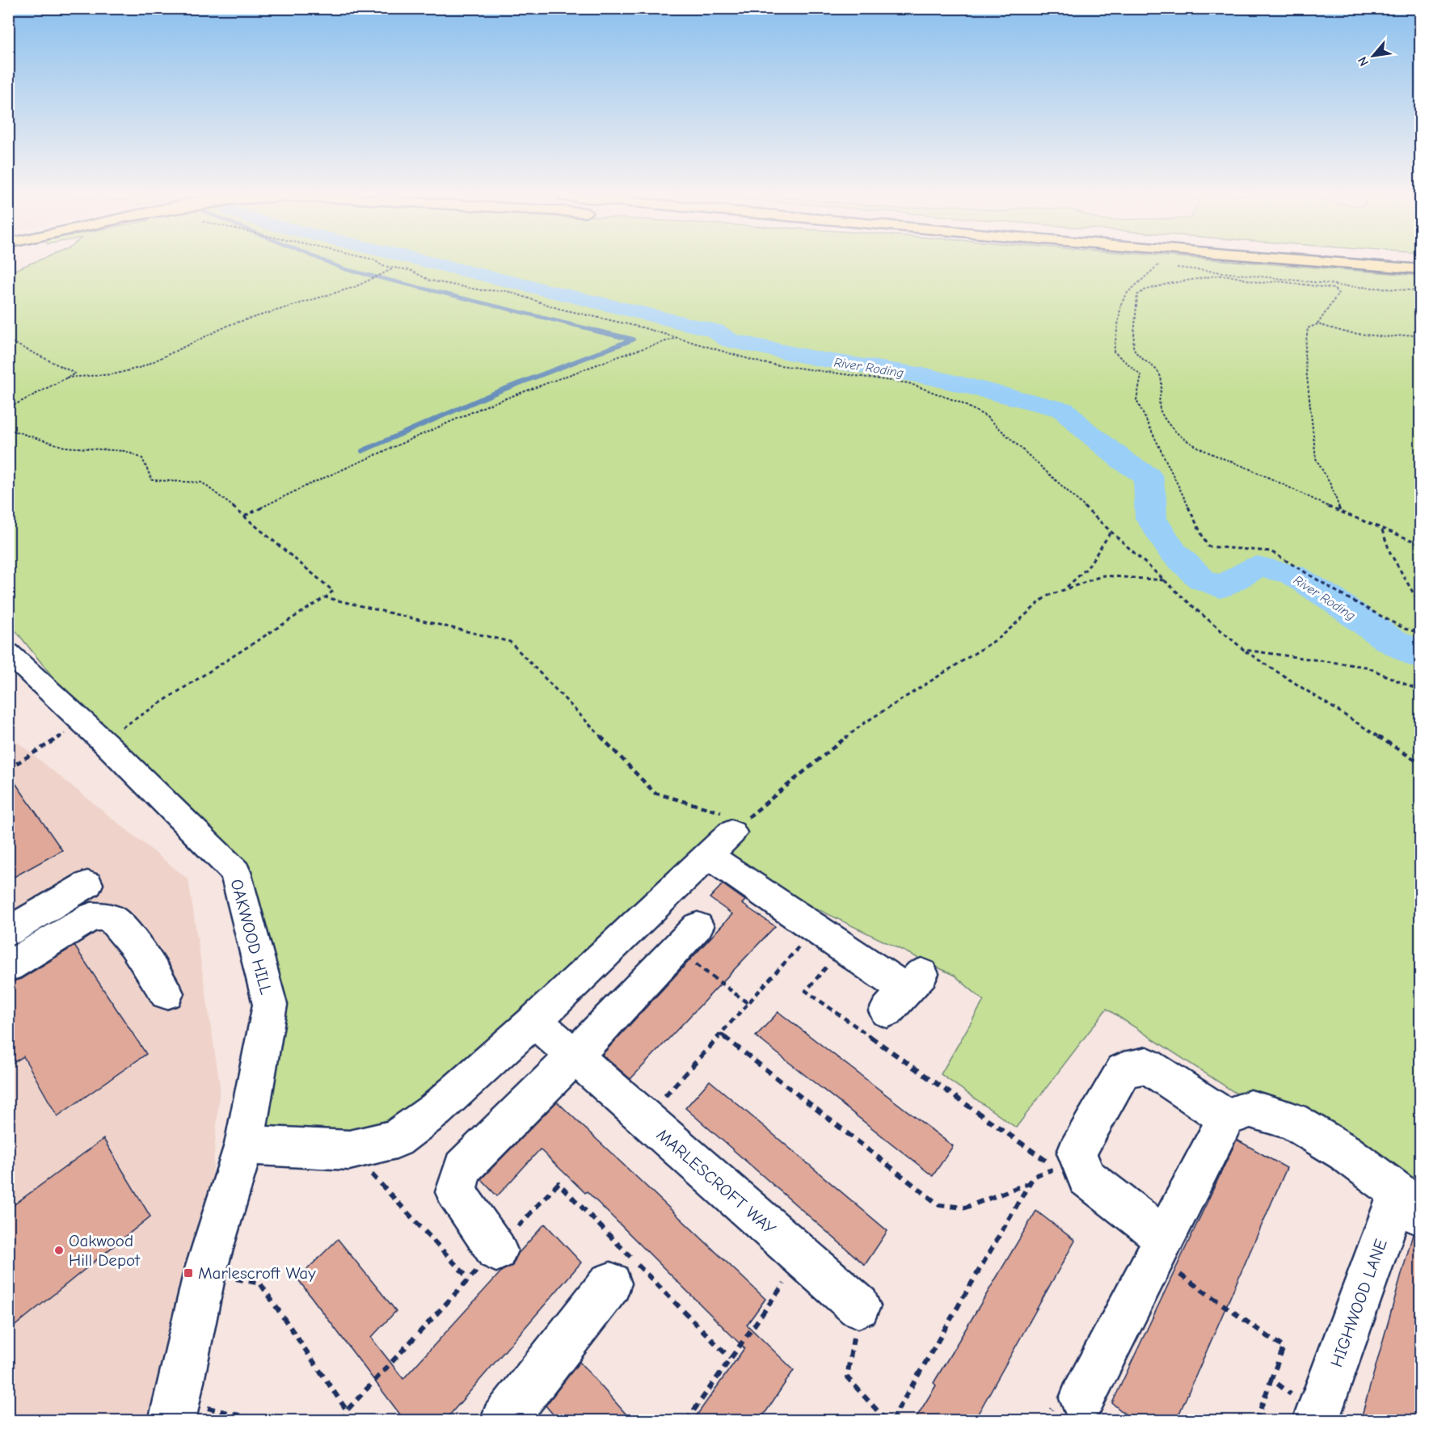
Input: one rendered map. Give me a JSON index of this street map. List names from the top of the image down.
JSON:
{
  "streets": {
    "street": ["OAKWOOD HILL", "MARLESCROFT WAY", "HIGHWOOD LANE"]
  },
  "water": ["River Roding"],
  "places": {
    "other": ["Oakwood Hill Depot"],
    "transit": ["Marlescroft Way"]
  },
  "north": "bottom left"
}
